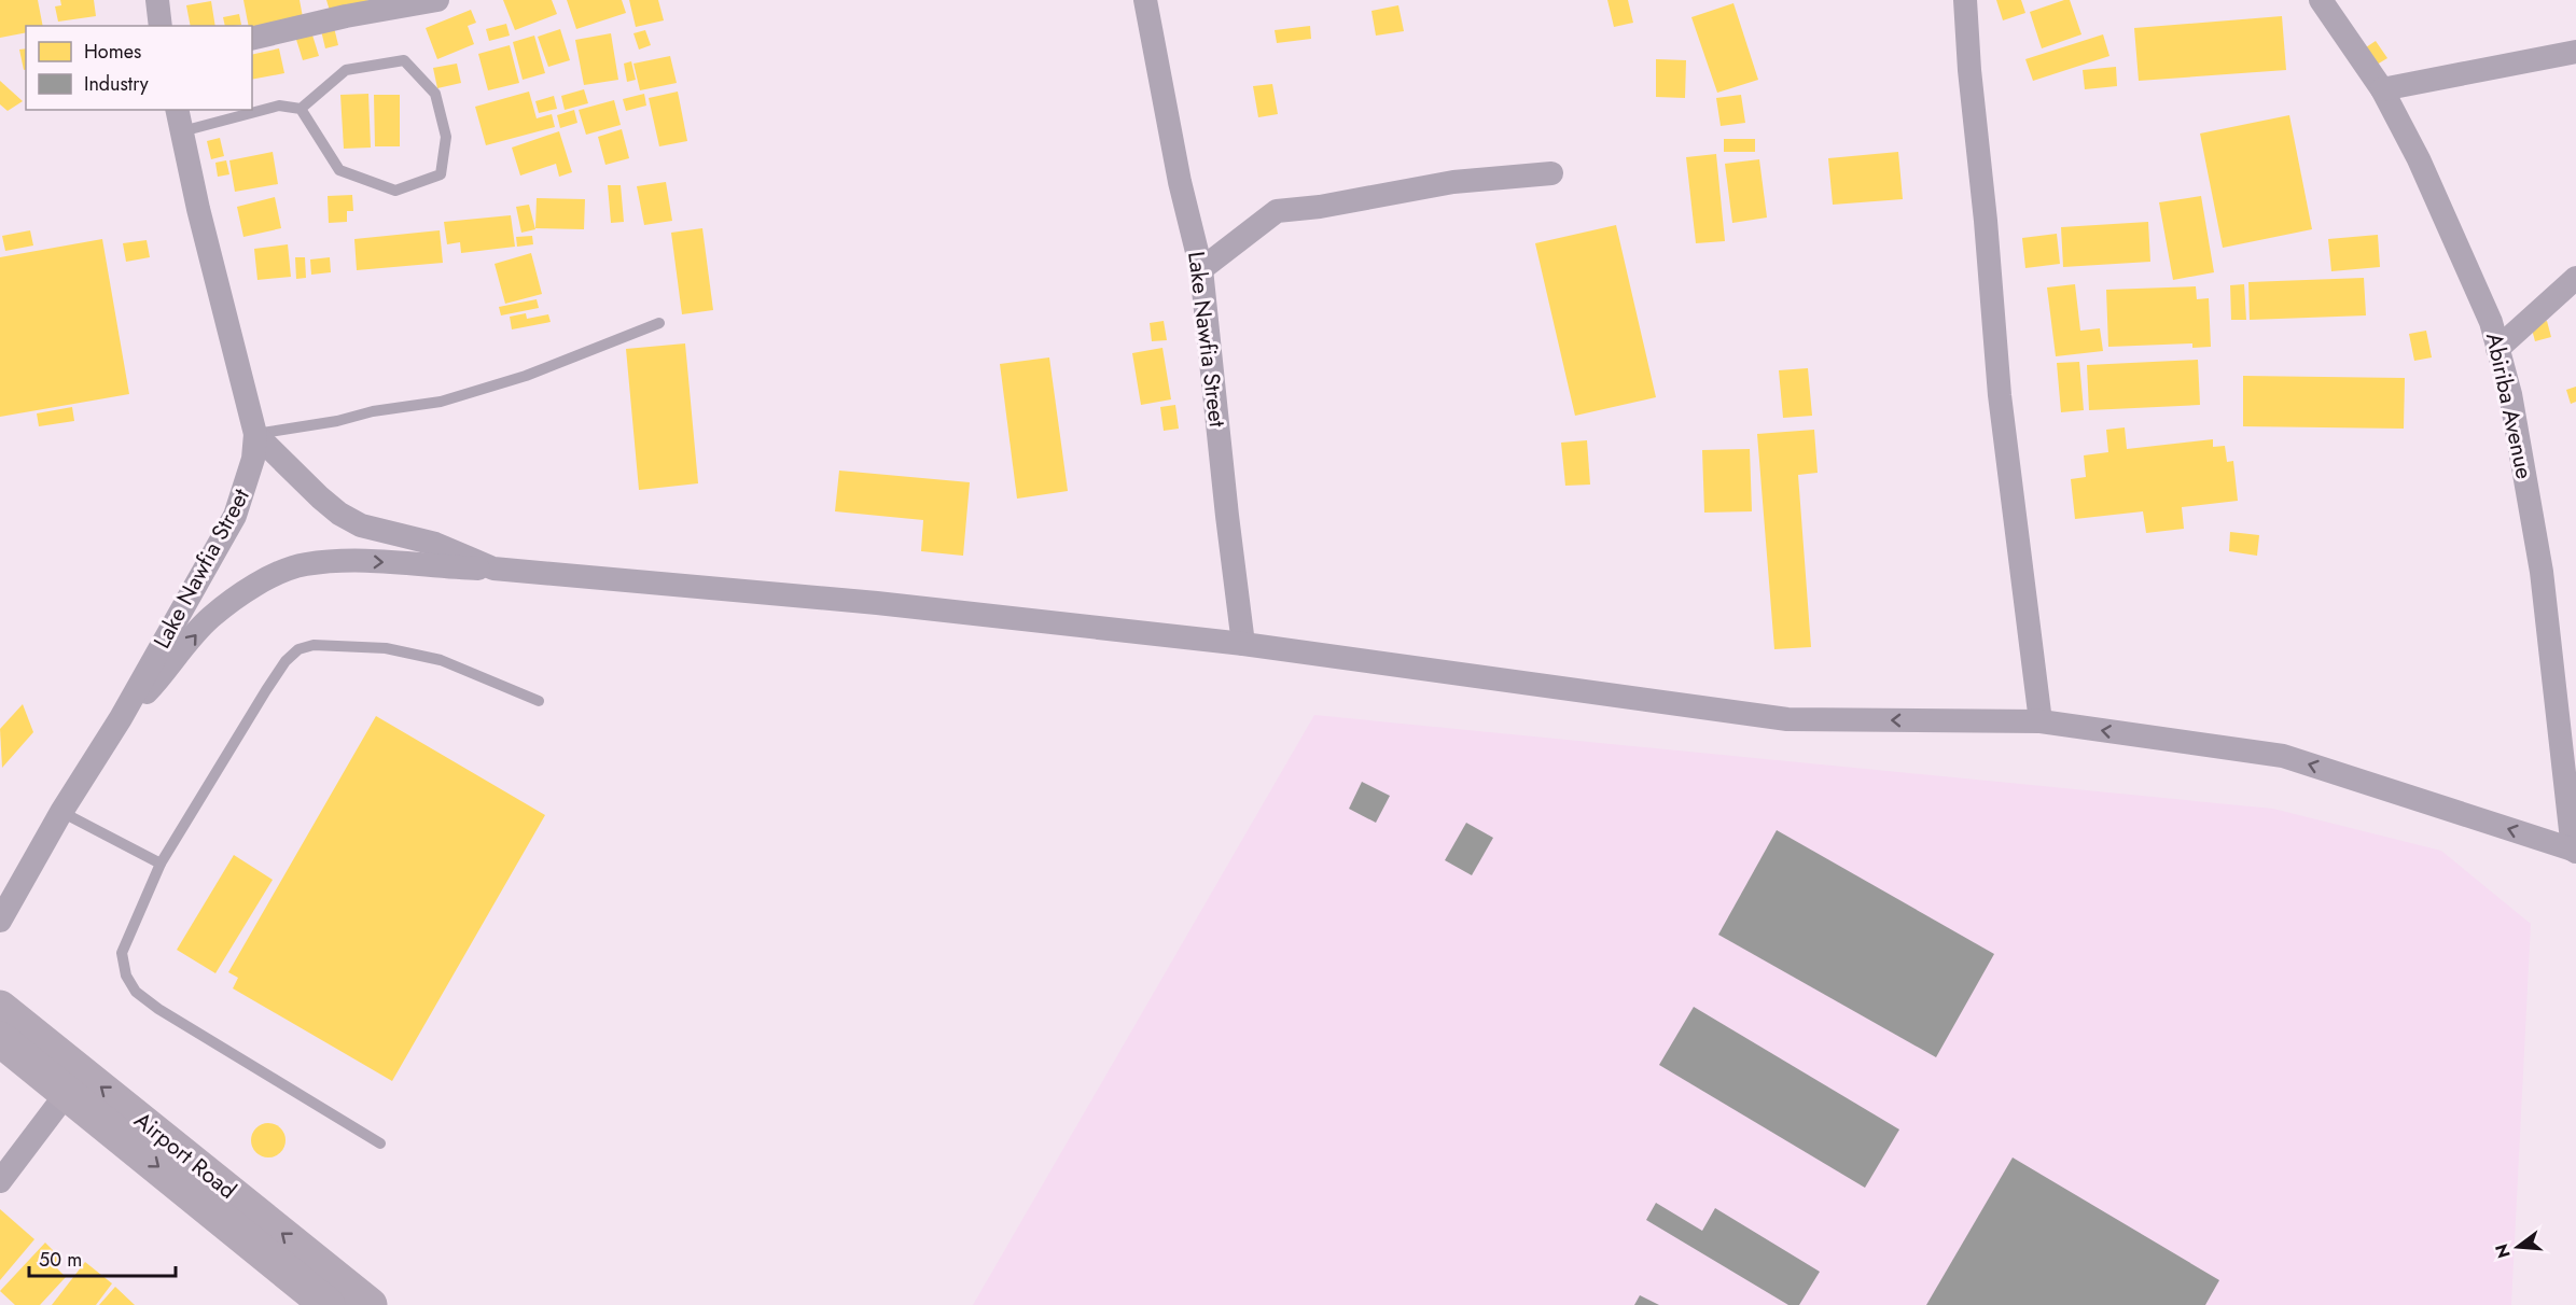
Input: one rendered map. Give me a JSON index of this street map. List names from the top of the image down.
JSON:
{
  "streets": {
    "main road": ["Airport Road"],
    "street": ["Lake Nawfia Street", "Abiriba Avenue"]
  },
  "legend": ["Homes", "Industry"],
  "scale_bar": "50 m",
  "north": "left"
}
